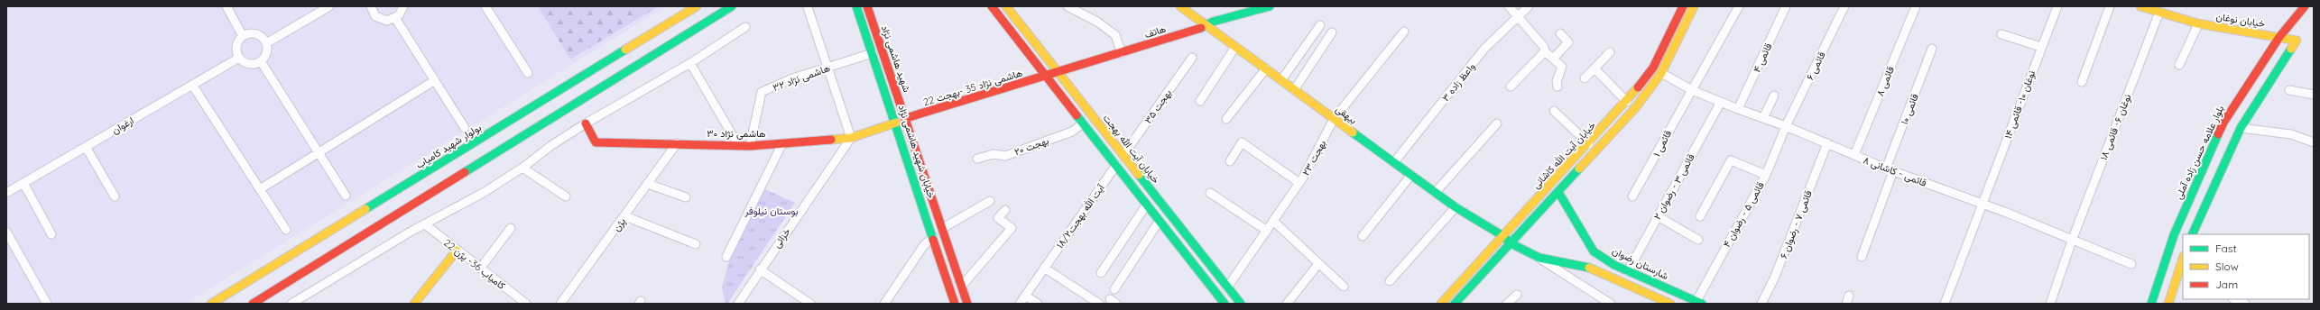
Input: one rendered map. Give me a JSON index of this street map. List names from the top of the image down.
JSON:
{
  "streets": {
    "main road": [
      "خیابان نوغان",
      "هاتف",
      "شهید هاشمی نژاد",
      "هاشمی نژاد 35 -بهجت 22",
      "بیهقی",
      "هاشمی نژاد ۳۰",
      "بولوار شهید کامیاب",
      "خیابان آیت الله بهجت",
      "خیابان شهید هاشمی نژاد",
      "بلوار علامه حسن زاده آملی",
      "خیابان آیت الله کاشانی",
      "شارستان رضوان"
    ],
    "street": [
      "قائمی ۴",
      "قائمی ۶",
      "هاشمی نژاد ۳۲",
      "قائمی ۸",
      "واعظ زاده ۳",
      "نوغان ۱۰- قائمی ۱۴",
      "بهجت ۳۵",
      "قائمی ۱۰",
      "ارغوان",
      "نوغان ۶- قائمی ۱۸",
      "قائمی ۱",
      "بهجت ۲۰",
      "بهجت ۲۳",
      "قائمی - کاشانی ۸",
      "قائمی ۳ - رضوان ۲",
      "قائمی ۵ - رضوان ۴",
      "آیت الله بهجت۱۸/۲",
      "پژن",
      "قائمی ۷ - رضوان ۶",
      "خزائی",
      "کامیاب 36- پژن 22"
    ]
  },
  "crossings": [
    ["خیابان نوغان", "نوغان ۶- قائمی ۱۸"],
    ["خیابان نوغان", "بلوار علامه حسن زاده آملی"],
    ["هاتف", "هاشمی نژاد 35 -بهجت 22"],
    ["هاتف", "بیهقی"],
    ["هاتف", "خیابان آیت الله بهجت"],
    ["قائمی ۴", "قائمی - کاشانی ۸"],
    ["شهید هاشمی نژاد", "هاشمی نژاد 35 -بهجت 22"],
    ["شهید هاشمی نژاد", "خیابان شهید هاشمی نژاد"],
    ["قائمی ۶", "قائمی - کاشانی ۸"],
    ["قائمی ۶", "قائمی ۵ - رضوان ۴"],
    ["هاشمی نژاد ۳۲", "هاشمی نژاد ۳۰"],
    ["هاشمی نژاد ۳۲", "خیابان شهید هاشمی نژاد"],
    ["قائمی ۸", "قائمی - کاشانی ۸"],
    ["واعظ زاده ۳", "بیهقی"],
    ["هاشمی نژاد 35 -بهجت 22", "خیابان شهید هاشمی نژاد"],
    ["نوغان ۱۰- قائمی ۱۴", "قائمی - کاشانی ۸"],
    ["بهجت ۳۵", "خیابان آیت الله بهجت"],
    ["قائمی ۱۰", "قائمی - کاشانی ۸"],
    ["بیهقی", "خیابان آیت الله کاشانی"],
    ["بیهقی", "بهجت ۲۳"],
    ["نوغان ۶- قائمی ۱۸", "قائمی - کاشانی ۸"],
    ["هاشمی نژاد ۳۰", "خیابان شهید هاشمی نژاد"],
    ["هاشمی نژاد ۳۰", "پژن"],
    ["هاشمی نژاد ۳۰", "خزائی"],
    ["قائمی ۱", "قائمی - کاشانی ۸"],
    ["خیابان آیت الله بهجت", "بهجت ۲۳"],
    ["قائمی - کاشانی ۸", "قائمی ۳ - رضوان ۲"],
    ["قائمی - کاشانی ۸", "قائمی ۵ - رضوان ۴"],
    ["قائمی - کاشانی ۸", "قائمی ۷ - رضوان ۶"],
    ["قائمی ۳ - رضوان ۲", "شارستان رضوان"],
    ["قائمی ۵ - رضوان ۴", "شارستان رضوان"]
  ],
  "parks": ["بوستان نیلوفر"],
  "legend": ["Fast", "Slow", "Jam"]
}
